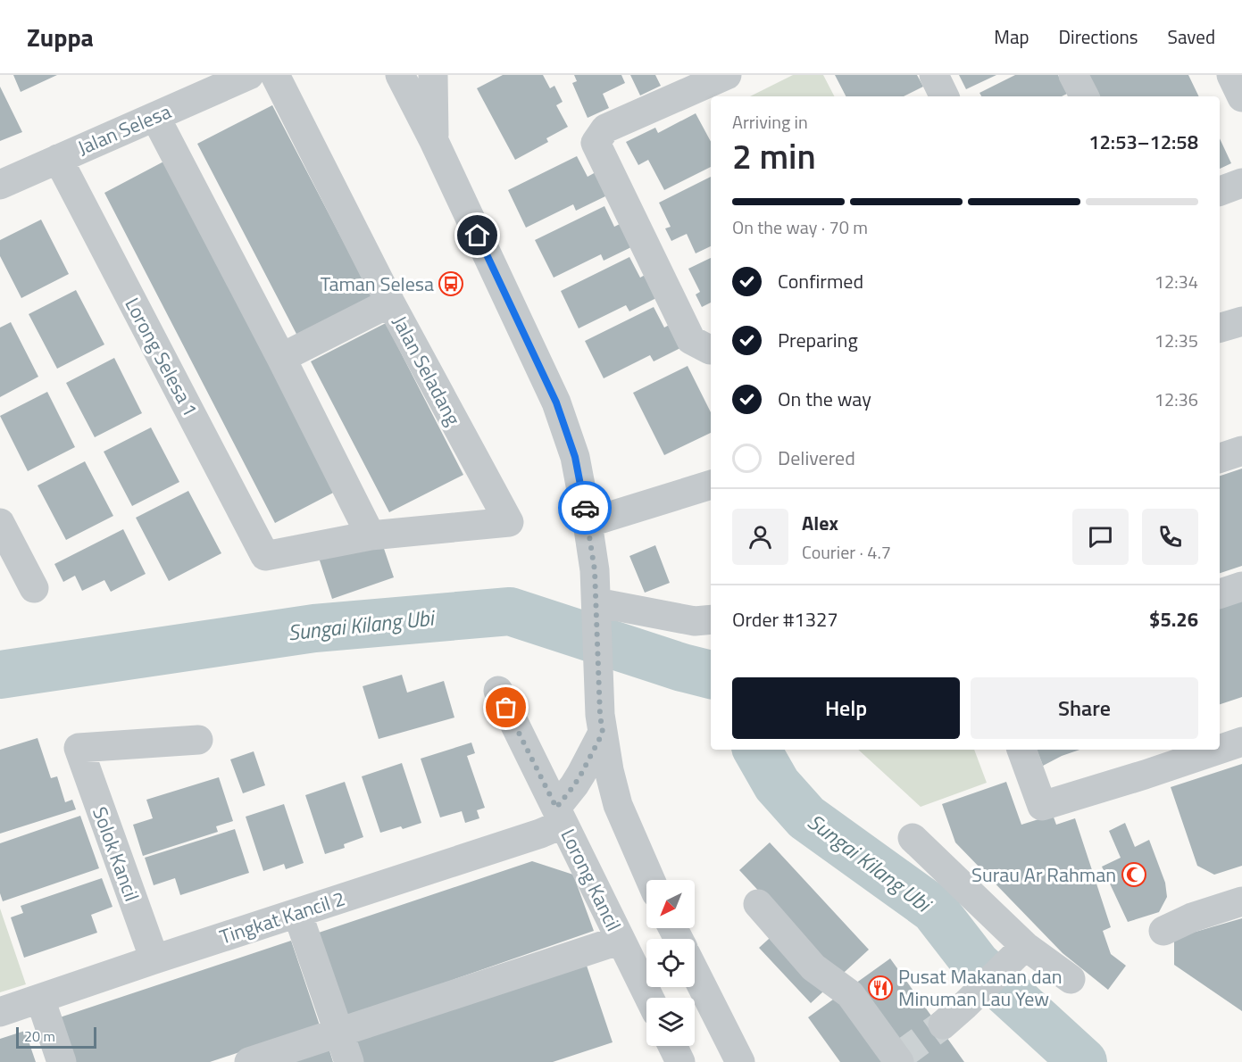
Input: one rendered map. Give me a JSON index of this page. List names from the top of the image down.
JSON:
{
  "streets": {
    "street": [
      "Jalan Selesa",
      "Lorong Selesa 1",
      "Jalan Seladang",
      "Solok Kancil",
      "Lorong Kancil",
      "Tingkat Kancil 2"
    ]
  },
  "crossings": [
    ["Jalan Selesa", "Lorong Selesa 1"],
    ["Lorong Selesa 1", "Jalan Seladang"],
    ["Solok Kancil", "Tingkat Kancil 2"],
    ["Lorong Kancil", "Tingkat Kancil 2"]
  ],
  "water": ["Sungai Kilang Ubi"],
  "places": {
    "bus stop": ["Taman Selesa"],
    "mosque": ["Surau Ar Rahman"],
    "restaurant": ["Pusat Makanan dan Minuman Lau Yew"]
  },
  "scale_bar": "20 m",
  "north": "bottom left",
  "page": {
    "header": "Zuppa",
    "nav": ["Map", "Directions", "Saved"],
    "heading": ["2 min", "Arriving in", "12:53–12:58"],
    "panel": [
      "Alex",
      "Courier · 4.7",
      "Order #1327",
      "$5.26"
    ],
    "bar": "On the way · 70 m",
    "list": [
      ["Confirmed", "12:34"],
      ["Preparing", "12:35"],
      ["On the way", "12:36"],
      "Delivered"
    ],
    "buttons": ["Help", "Share"],
    "scale": "20 m"
  }
}
